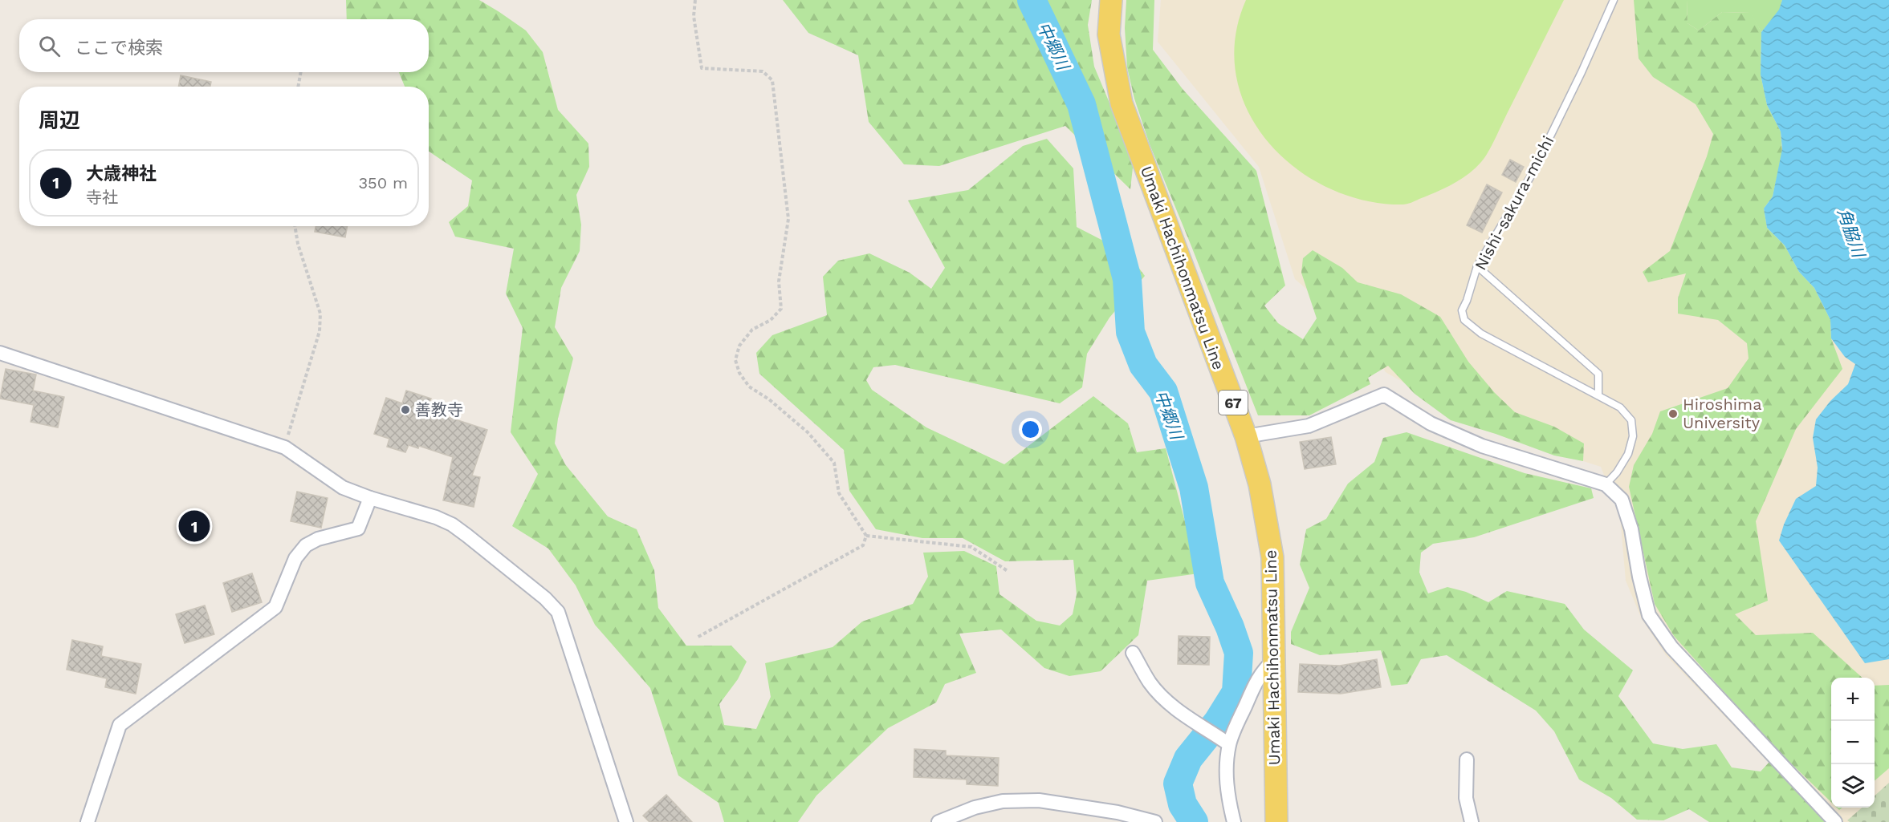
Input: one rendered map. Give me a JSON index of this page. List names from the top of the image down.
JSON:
{
  "streets": {
    "main road": ["Umaki Hachihonmatsu Line", "67"],
    "lane": ["Nishi-sakura-michi"]
  },
  "water": ["中郷川", "角脇川"],
  "places": ["善教寺", "Hiroshima University"],
  "page": {
    "search": "ここで検索",
    "heading": "周辺",
    "list": [
      {
        "mark": "1",
        "name": "大歳神社",
        "note": "寺社",
        "value": "350 m"
      }
    ],
    "pins": "1",
    "map_buttons": ["+", "−"]
  }
}
